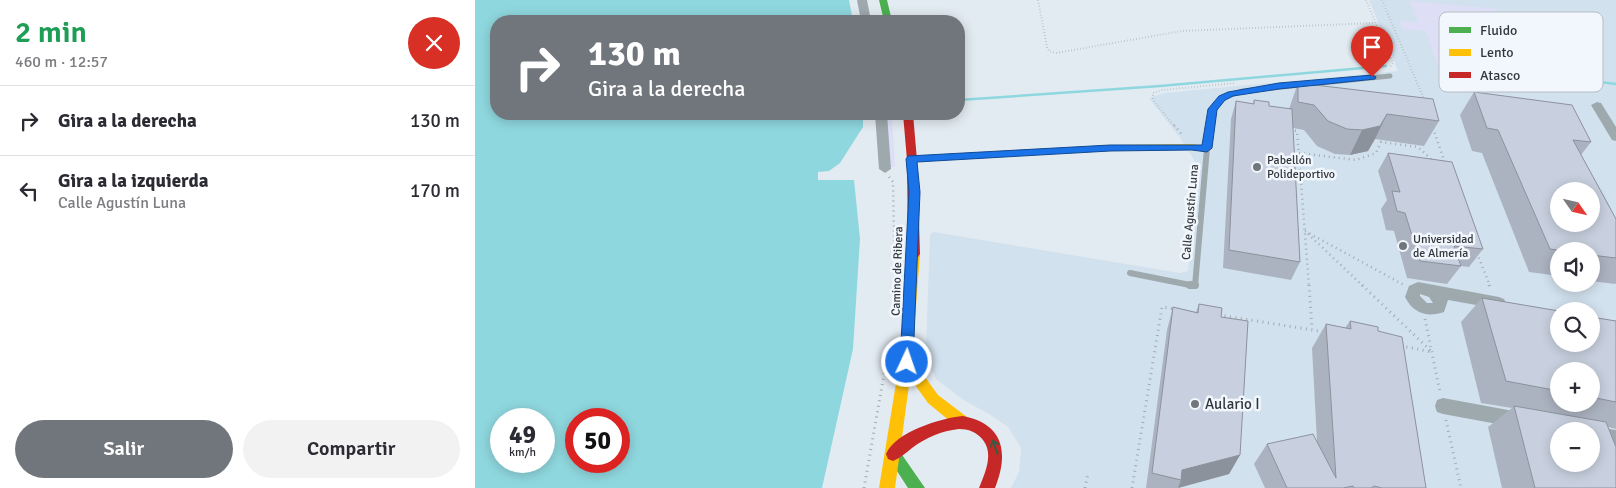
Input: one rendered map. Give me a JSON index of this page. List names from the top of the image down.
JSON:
{
  "streets": {
    "street": ["Camino de Ribera"],
    "lane": ["Calle Agustín Luna"]
  },
  "places": ["Pabellón Polideportivo", "Universidad de Almería", "Aulario I"],
  "legend": ["Fluido", "Lento", "Atasco"],
  "north": "bottom right",
  "page": {
    "heading": ["2 min", "460 m · 12:57"],
    "turn": ["130 m", "Gira a la derecha"],
    "list": [
      {
        "name": "Gira a la derecha",
        "value": "130 m"
      },
      {
        "name": "Gira a la izquierda",
        "note": "Calle Agustín Luna",
        "value": "170 m"
      }
    ],
    "map_buttons": ["+", "−"],
    "speed": "49 km/h",
    "limit": "50",
    "buttons": ["Salir", "Compartir"]
  }
}
